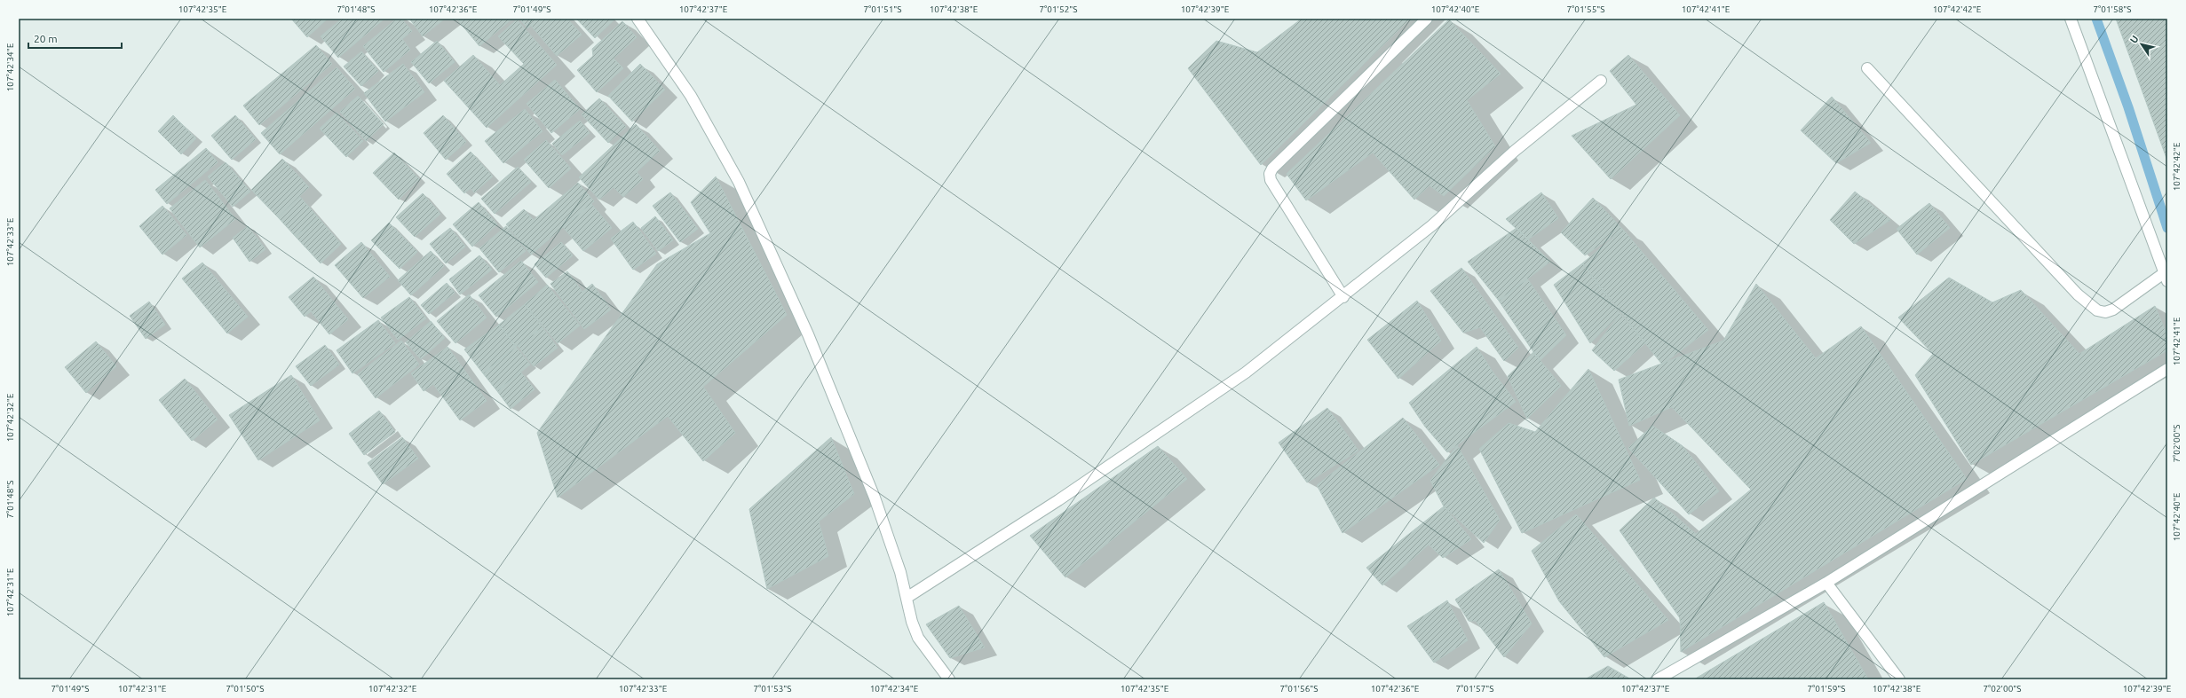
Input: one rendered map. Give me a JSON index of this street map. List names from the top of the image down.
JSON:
{
  "scale_bar": "20 m",
  "north": "top left",
  "coordinates": [
    "107°42'35\"E",
    "7°01'48\"S",
    "107°42'36\"E",
    "7°01'49\"S",
    "107°42'37\"E",
    "7°01'51\"S",
    "107°42'38\"E",
    "7°01'52\"S",
    "107°42'39\"E",
    "107°42'40\"E",
    "7°01'55\"S",
    "107°42'41\"E",
    "107°42'42\"E",
    "7°01'58\"S",
    "107°42'34\"E",
    "107°42'33\"E",
    "107°42'32\"E",
    "7°02'00\"S",
    "107°42'31\"E",
    "7°01'50\"S",
    "7°01'53\"S",
    "7°01'56\"S",
    "7°01'57\"S",
    "7°01'59\"S"
  ]
}
